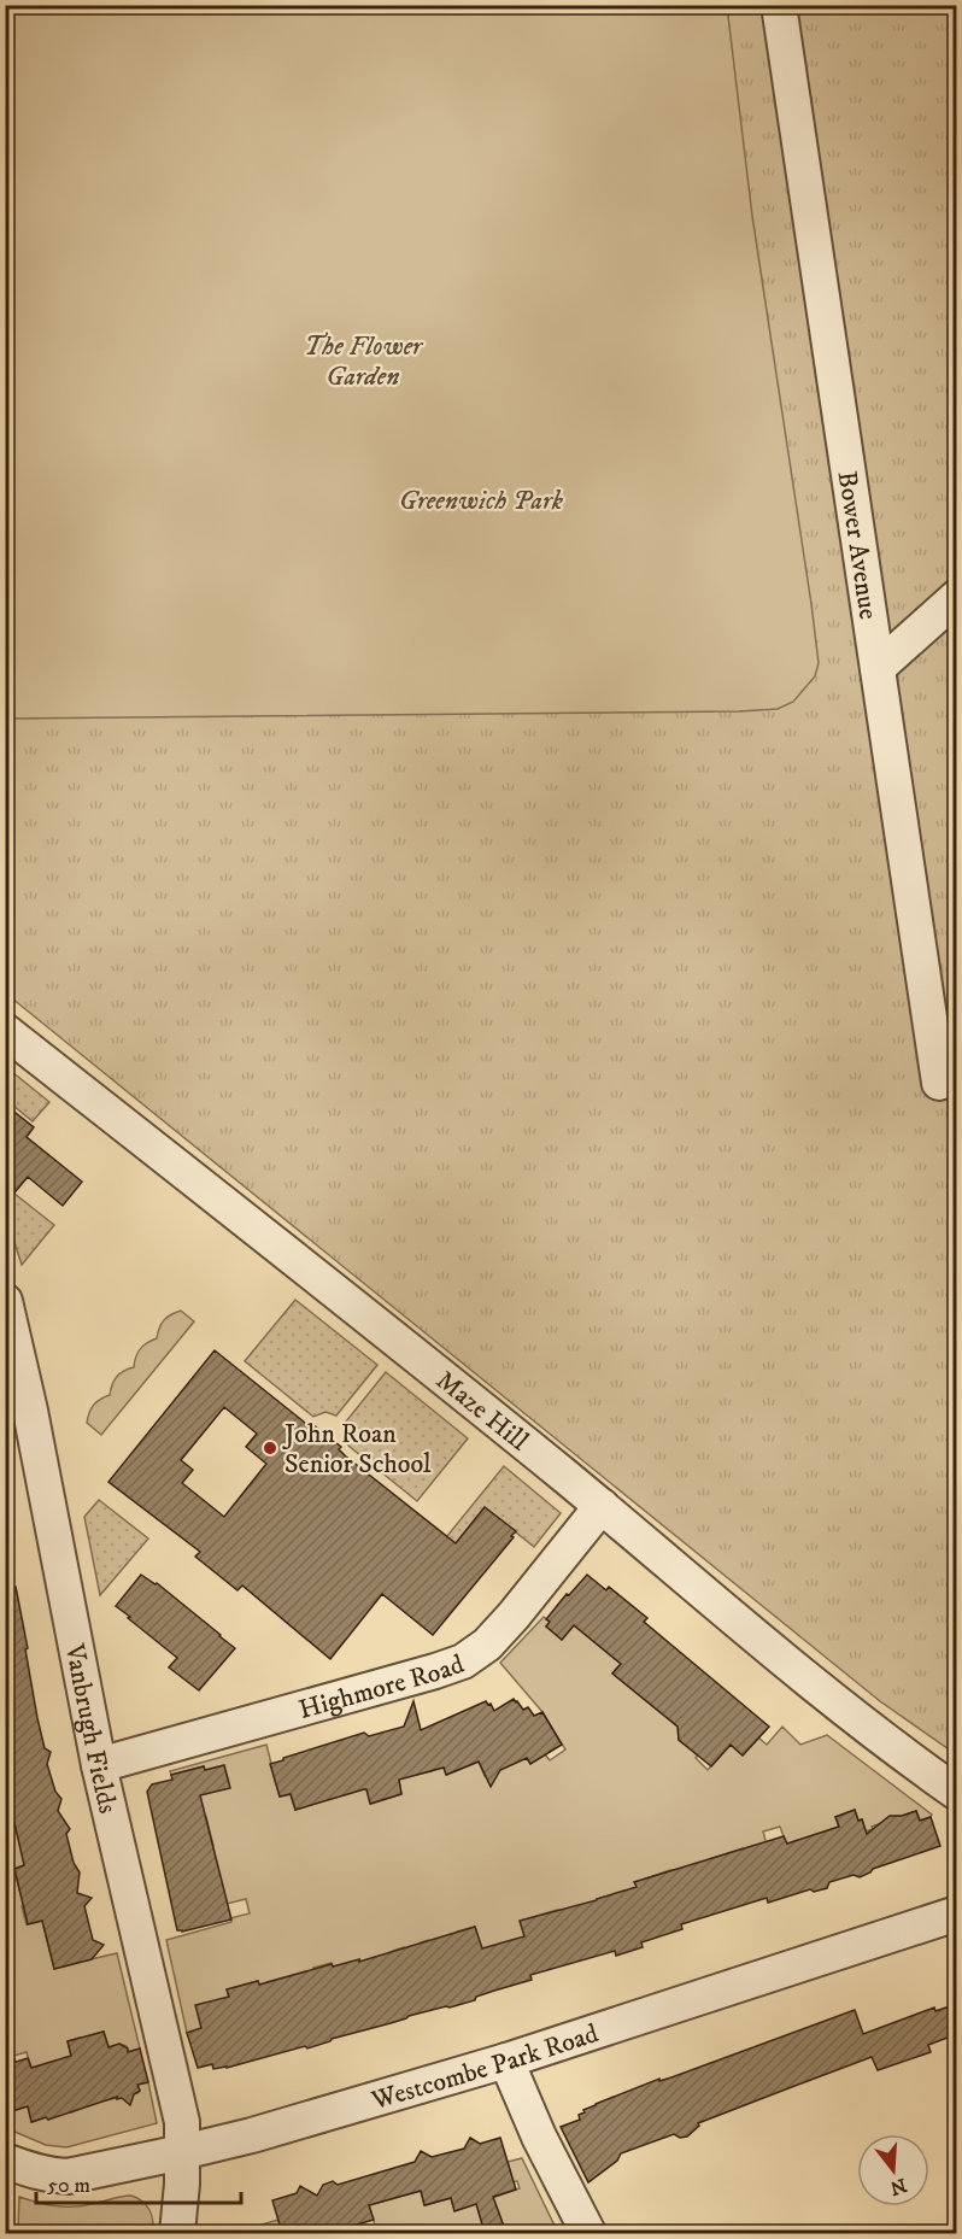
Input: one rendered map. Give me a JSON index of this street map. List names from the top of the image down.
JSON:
{
  "streets": {
    "street": [
      "Bower Avenue",
      "Maze Hill",
      "Highmore Road",
      "Vanbrugh Fields",
      "Westcombe Park Road"
    ]
  },
  "crossings": [
    ["Maze Hill", "Highmore Road"],
    ["Highmore Road", "Vanbrugh Fields"],
    ["Vanbrugh Fields", "Westcombe Park Road"]
  ],
  "parks": ["The Flower Garden", "Greenwich Park"],
  "places": ["John Roan Senior School"],
  "scale_bar": "50 m",
  "north": "bottom"
}
